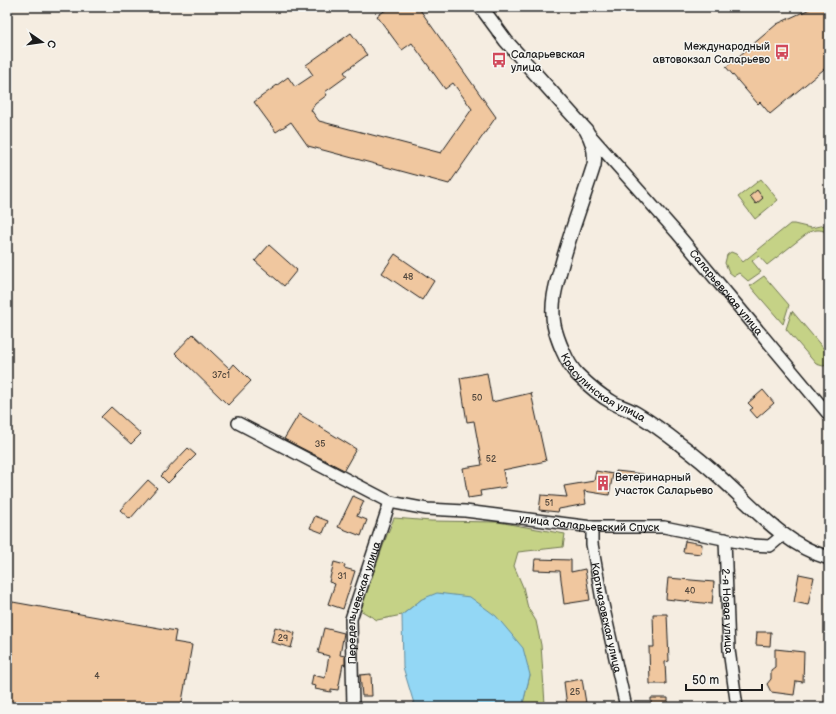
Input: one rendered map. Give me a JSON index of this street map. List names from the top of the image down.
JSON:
{
  "streets": {
    "street": [
      "Саларьевская улица",
      "Красулинская улица",
      "улица Саларьевский Спуск",
      "Передельцевская улица",
      "2-я Новая улица",
      "Картмазовская улица"
    ]
  },
  "crossings": [
    ["Саларьевская улица", "Красулинская улица"],
    ["Красулинская улица", "улица Саларьевский Спуск"],
    ["улица Саларьевский Спуск", "Передельцевская улица"],
    ["улица Саларьевский Спуск", "2-я Новая улица"],
    ["улица Саларьевский Спуск", "Картмазовская улица"]
  ],
  "places": {
    "bus stop": ["Международный автовокзал Саларьево", "Саларьевская улица"],
    "building": ["Ветеринарный участок Саларьево"]
  },
  "house_numbers": [
    "48",
    "37с1",
    "50",
    "35",
    "52",
    "51",
    "31",
    "40",
    "29",
    "4",
    "25"
  ],
  "scale_bar": "50 m",
  "north": "right"
}
